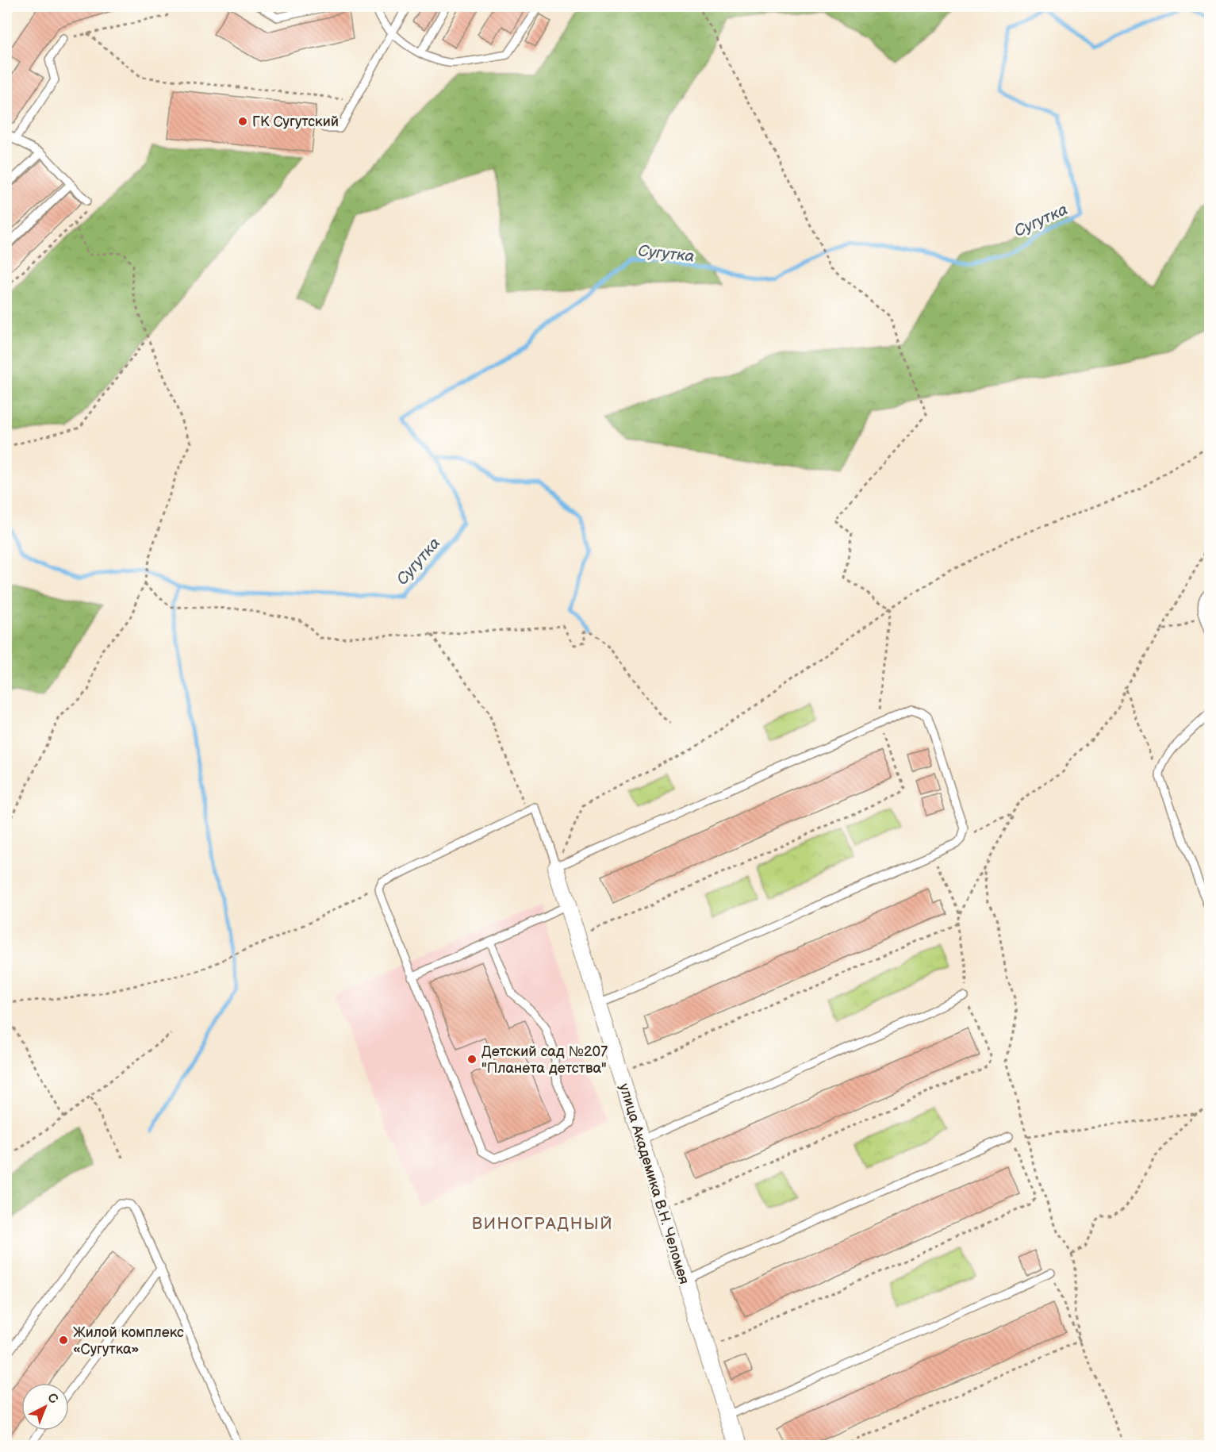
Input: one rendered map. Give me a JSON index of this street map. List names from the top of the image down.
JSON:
{
  "streets": {
    "street": ["улица Академика В.Н. Челомея"]
  },
  "districts": ["ВИНОГРАДНЫЙ"],
  "water": ["Сугутка"],
  "places": ["ГК Сугутский", "Детский сад №207 \"Планета детства\"", "Жилой комплекс «Сугутка»"],
  "north": "top right"
}
